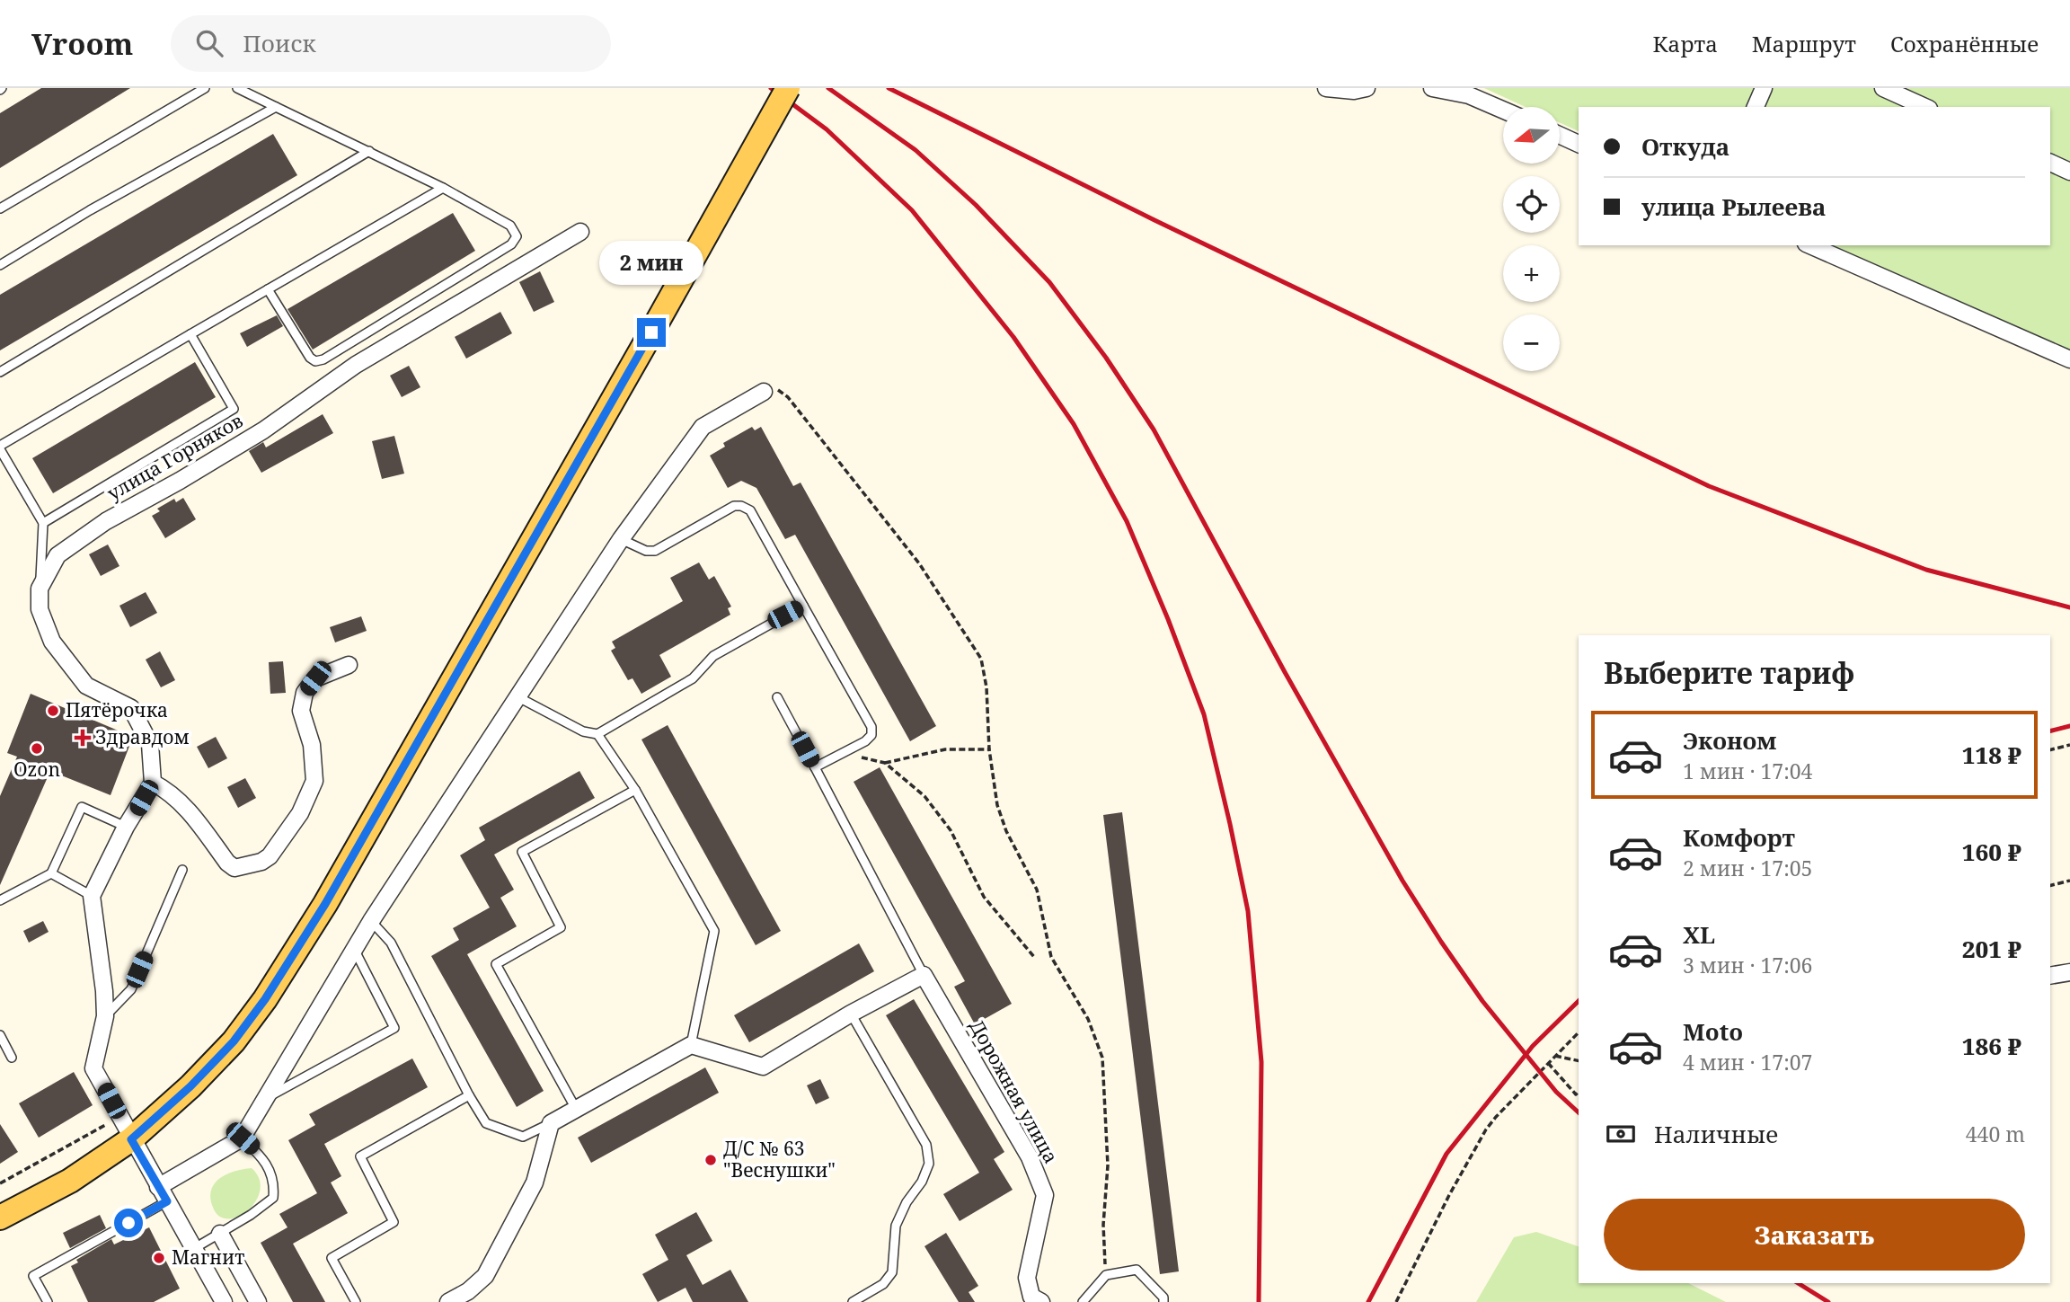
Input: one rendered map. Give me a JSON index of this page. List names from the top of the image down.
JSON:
{
  "streets": {
    "street": ["улица Горняков", "Дорожная улица"]
  },
  "places": {
    "other": [
      "Пятёрочка",
      "Ozon",
      "Д/С № 63 \"Веснушки\"",
      "Магнит"
    ],
    "health": ["Здравдом"]
  },
  "north": "left",
  "page": {
    "header": "Vroom",
    "search": "Поиск",
    "nav": ["Карта", "Маршрут", "Сохранённые"],
    "map_buttons": ["+", "−"],
    "banner": ["Откуда", "улица Рылеева"],
    "bubble": "2 мин",
    "heading": "Выберите тариф",
    "list": [
      {
        "name": "Эконом",
        "note": "1 мин · 17:04",
        "value": "118 ₽"
      },
      {
        "name": "Комфорт",
        "note": "2 мин · 17:05",
        "value": "160 ₽"
      },
      {
        "name": "XL",
        "note": "3 мин · 17:06",
        "value": "201 ₽"
      },
      {
        "name": "Moto",
        "note": "4 мин · 17:07",
        "value": "186 ₽"
      }
    ],
    "pay": ["Наличные", "440 m"],
    "buttons": "Заказать"
  }
}
